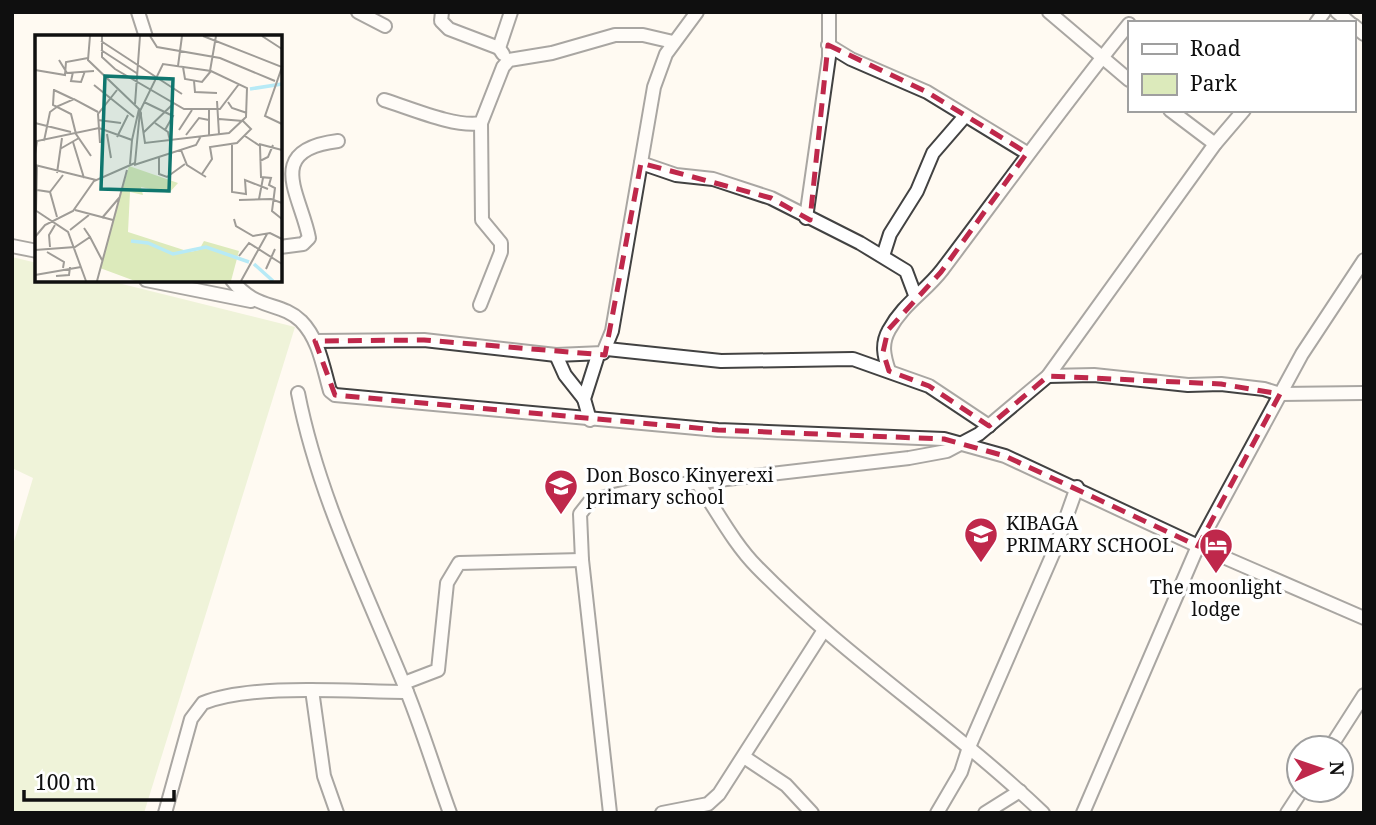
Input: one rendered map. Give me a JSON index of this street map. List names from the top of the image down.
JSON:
{
  "places": {
    "school or university": ["Don Bosco Kinyerexi primary school", "KIBAGA PRIMARY SCHOOL"],
    "hotel": ["The moonlight lodge"]
  },
  "legend": ["Road", "Park"],
  "scale_bar": "100 m",
  "north": "right"
}
